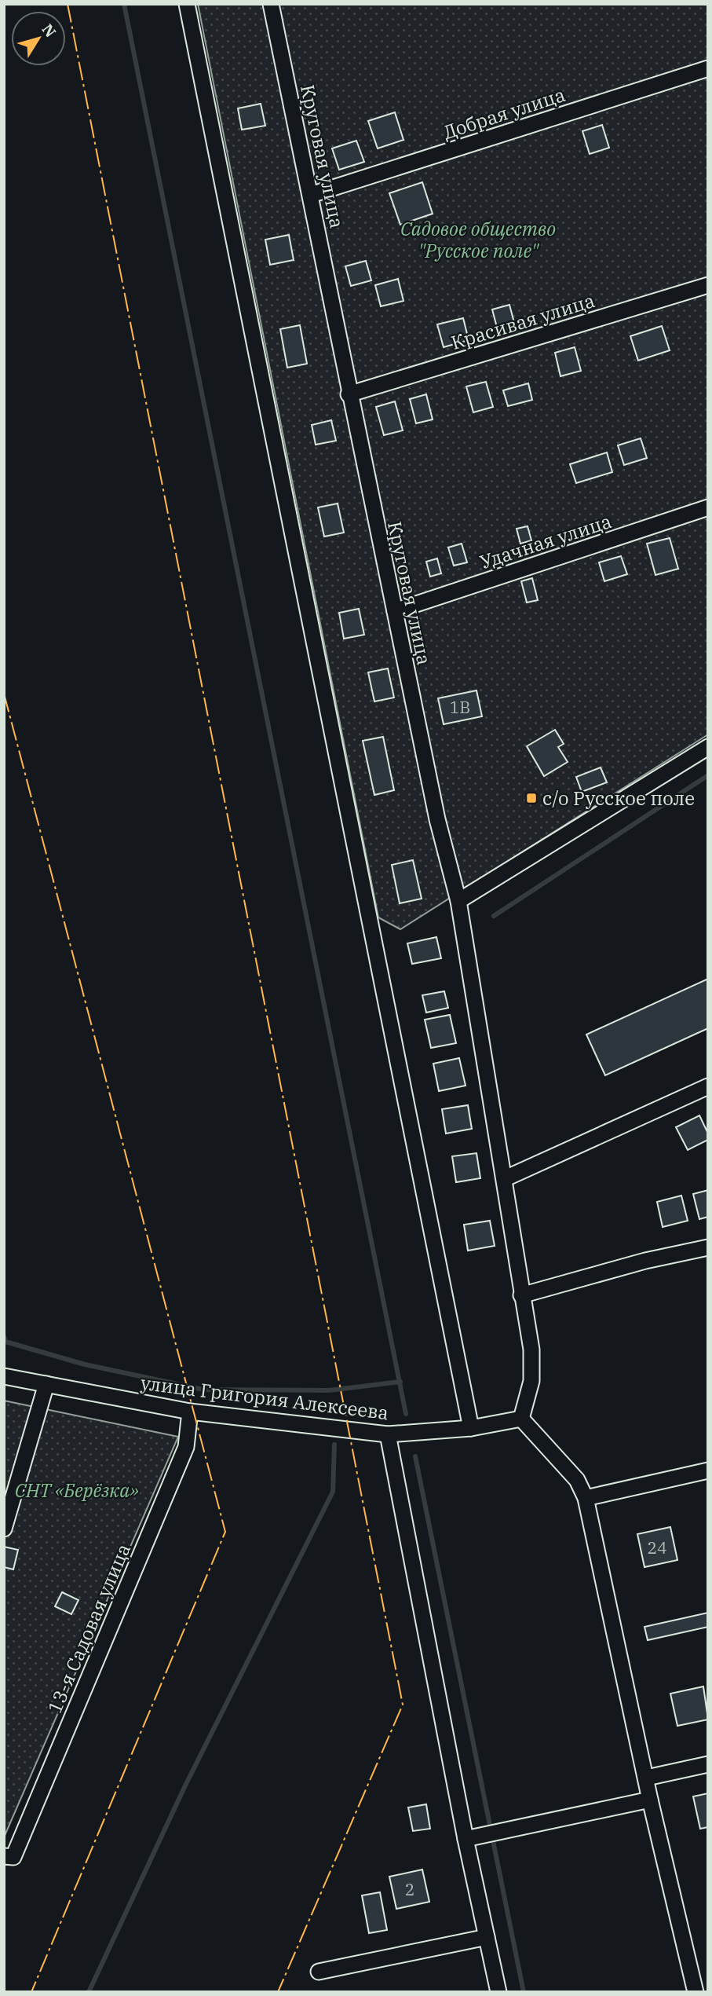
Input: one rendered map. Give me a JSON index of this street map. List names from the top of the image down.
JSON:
{
  "streets": {
    "street": [
      "Добрая улица",
      "Круговая улица",
      "Красивая улица",
      "Удачная улица",
      "улица Григория Алексеева",
      "13-я Садовая улица"
    ]
  },
  "crossings": [
    ["Добрая улица", "Круговая улица"],
    ["Круговая улица", "Красивая улица"],
    ["Круговая улица", "Удачная улица"],
    ["Круговая улица", "улица Григория Алексеева"],
    ["улица Григория Алексеева", "13-я Садовая улица"]
  ],
  "parks": ["Садовое общество \"Русское поле\"", "СНТ «Берёзка»"],
  "places": {
    "transit": ["с/о Русское поле"]
  },
  "house_numbers": ["1В", "24", "2"],
  "north": "top right"
}
